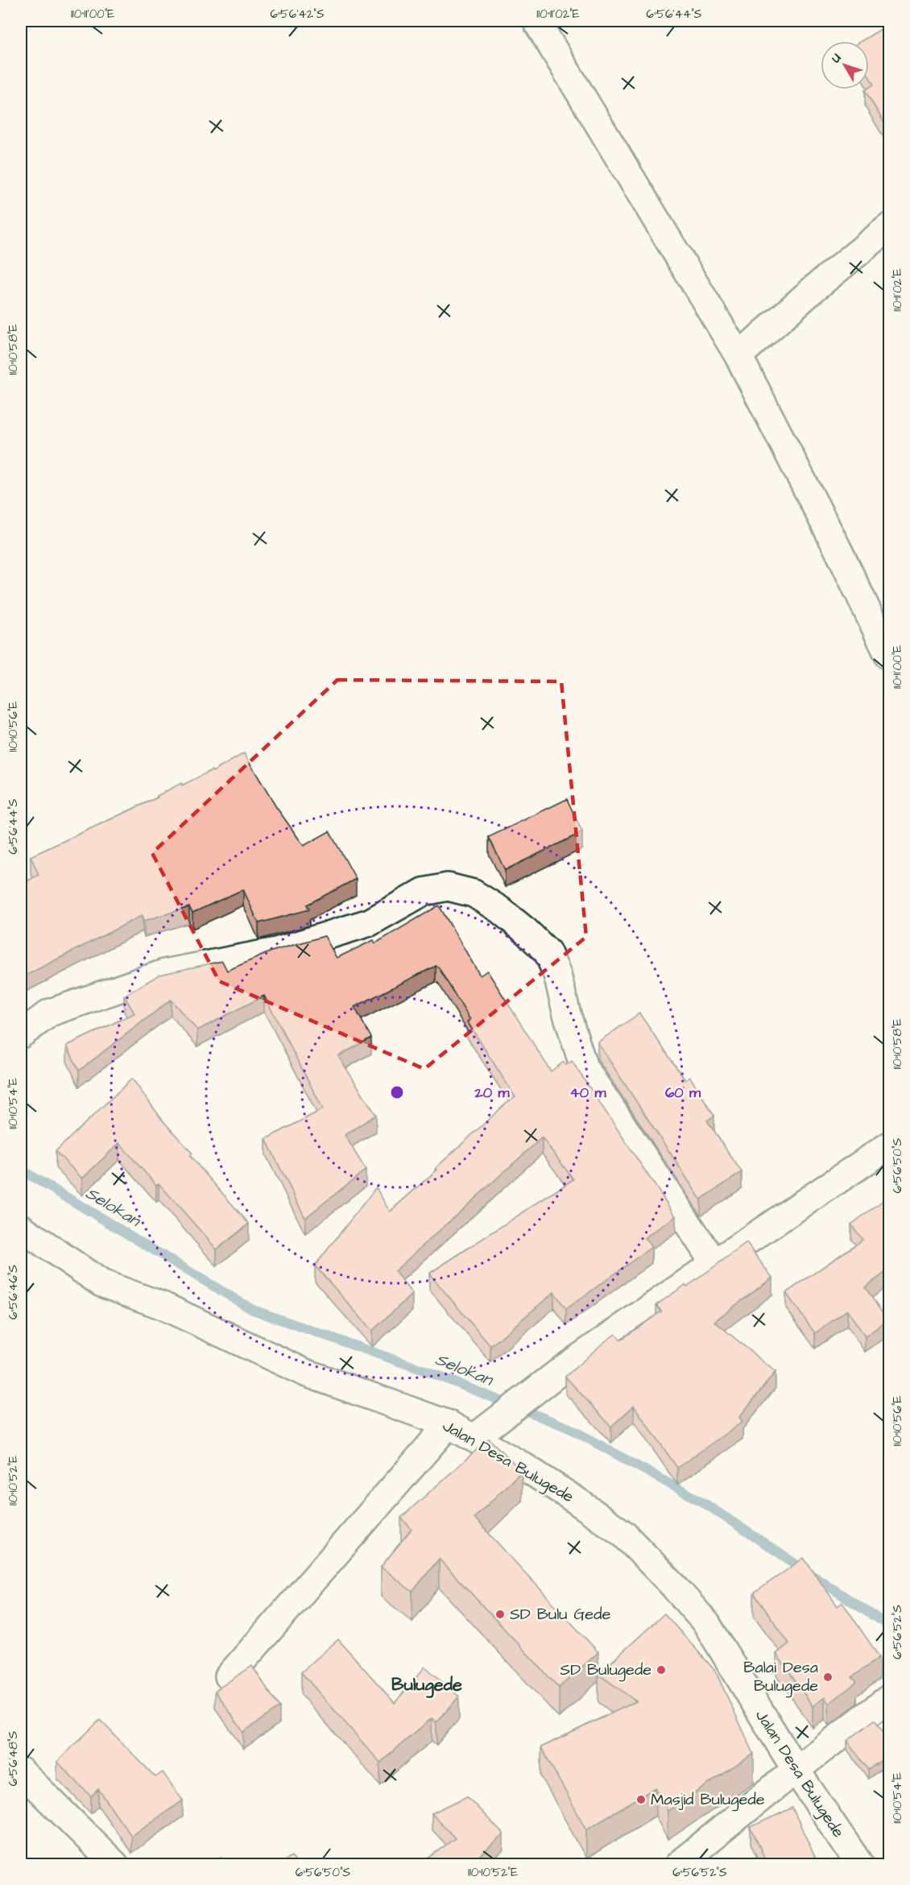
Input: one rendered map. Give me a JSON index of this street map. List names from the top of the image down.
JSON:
{
  "streets": {
    "street": ["Jalan Desa Bulugede"]
  },
  "districts": ["Bulugede"],
  "water": ["Selokan"],
  "places": [
    "SD Bulu Gede",
    "SD Bulugede",
    "Balai Desa Bulugede",
    "Masjid Bulugede"
  ],
  "north": "top left",
  "coordinates": [
    "110°11'00\"E",
    "6°56'42\"S",
    "110°11'02\"E",
    "6°56'44\"S",
    "110°10'58\"E",
    "110°10'56\"E",
    "110°10'54\"E",
    "6°56'50\"S",
    "6°56'46\"S",
    "110°10'52\"E",
    "6°56'52\"S",
    "6°56'48\"S"
  ],
  "rings": ["20 m", "40 m", "60 m"]
}
